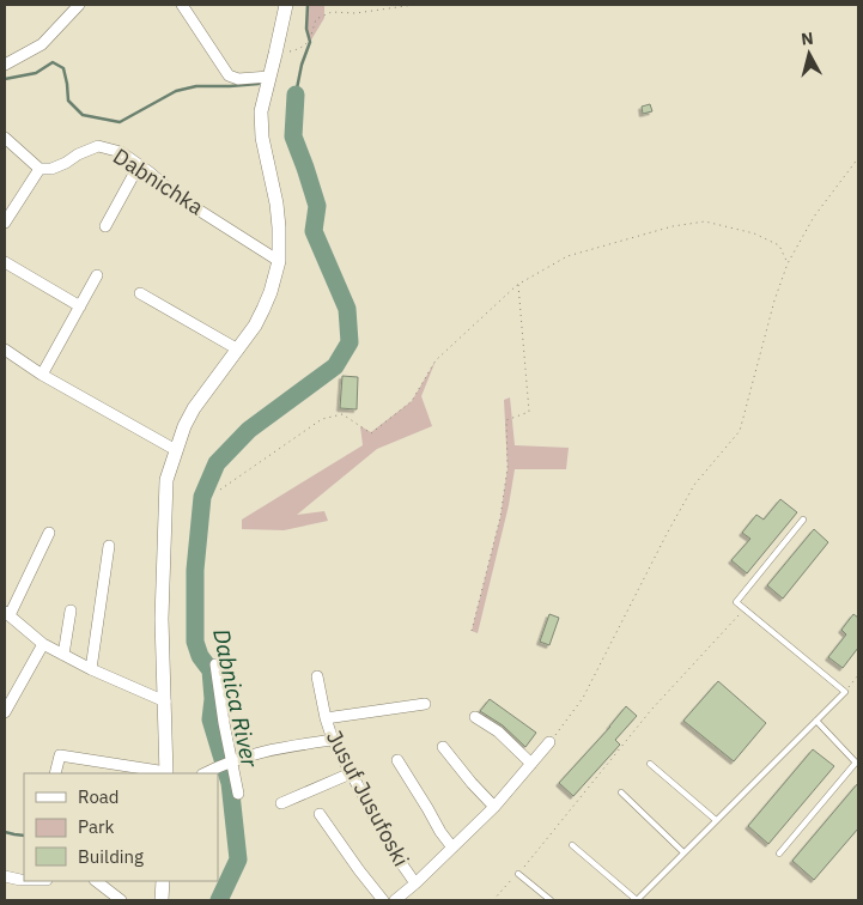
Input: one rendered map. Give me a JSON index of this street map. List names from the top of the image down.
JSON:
{
  "streets": {
    "street": ["Dabnichka", "Jusuf Jusufoski"]
  },
  "water": ["Dabnica River"],
  "legend": ["Road", "Park", "Building"],
  "north": "top"
}
